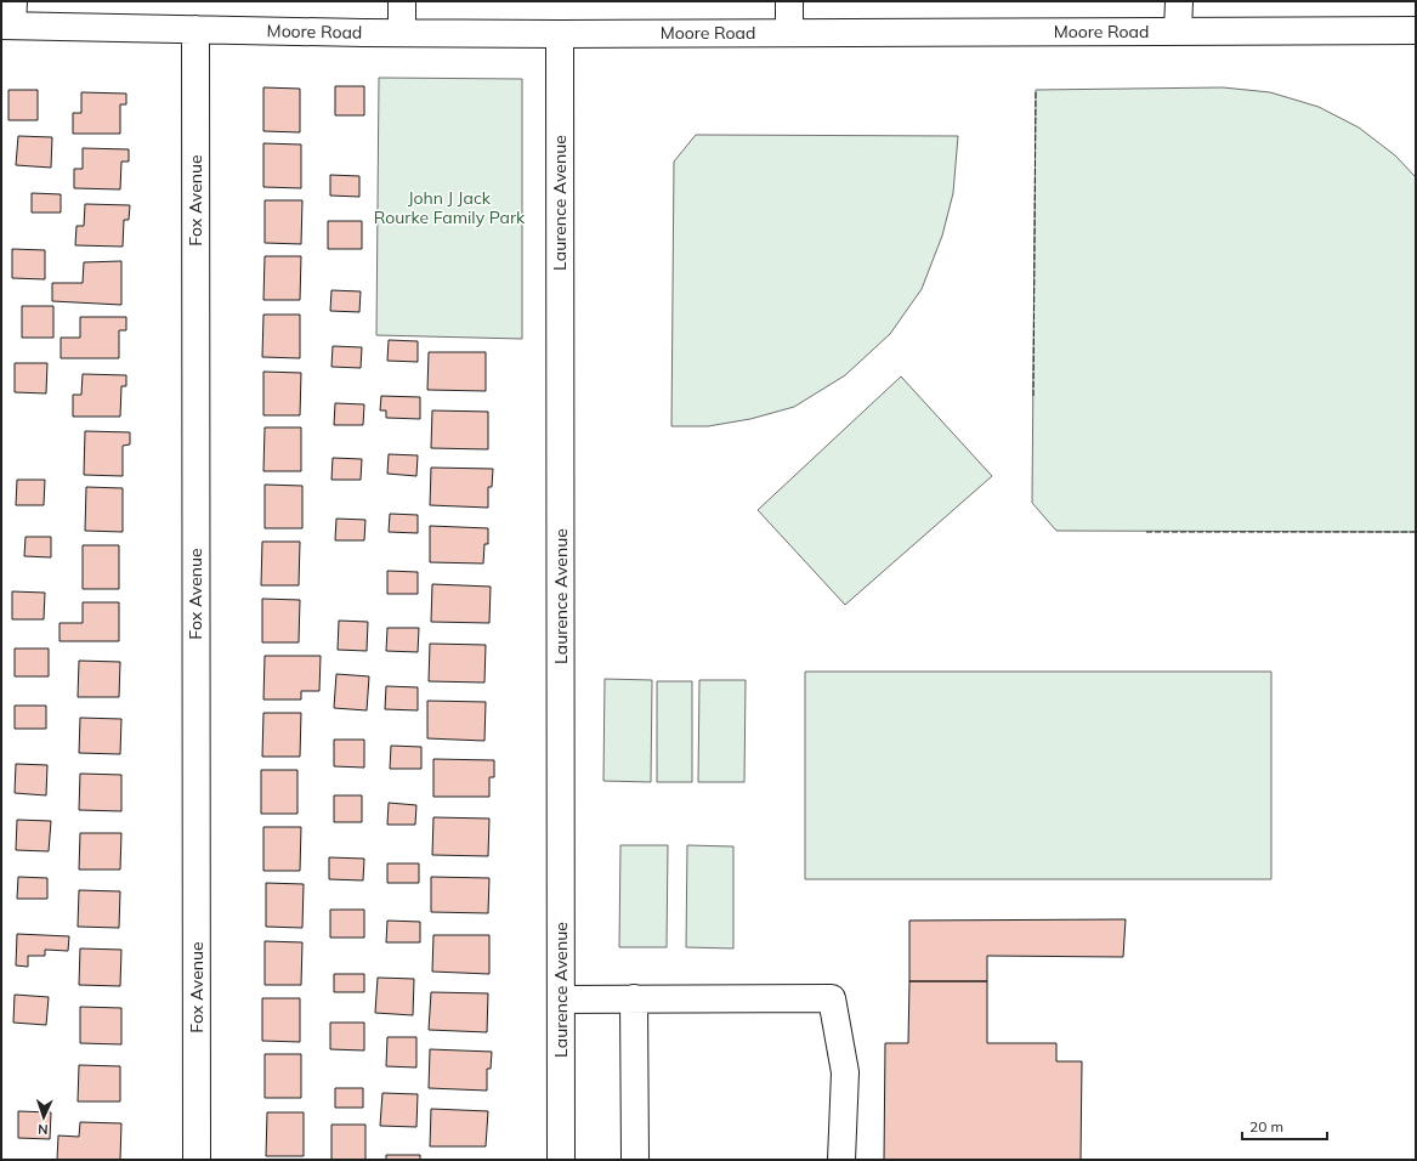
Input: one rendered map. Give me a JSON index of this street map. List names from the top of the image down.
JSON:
{
  "streets": {
    "street": ["Moore Road", "Fox Avenue", "Laurence Avenue"]
  },
  "crossings": [
    ["Moore Road", "Fox Avenue"],
    ["Moore Road", "Laurence Avenue"]
  ],
  "parks": ["John J Jack Rourke Family Park"],
  "scale_bar": "20 m",
  "north": "bottom"
}
